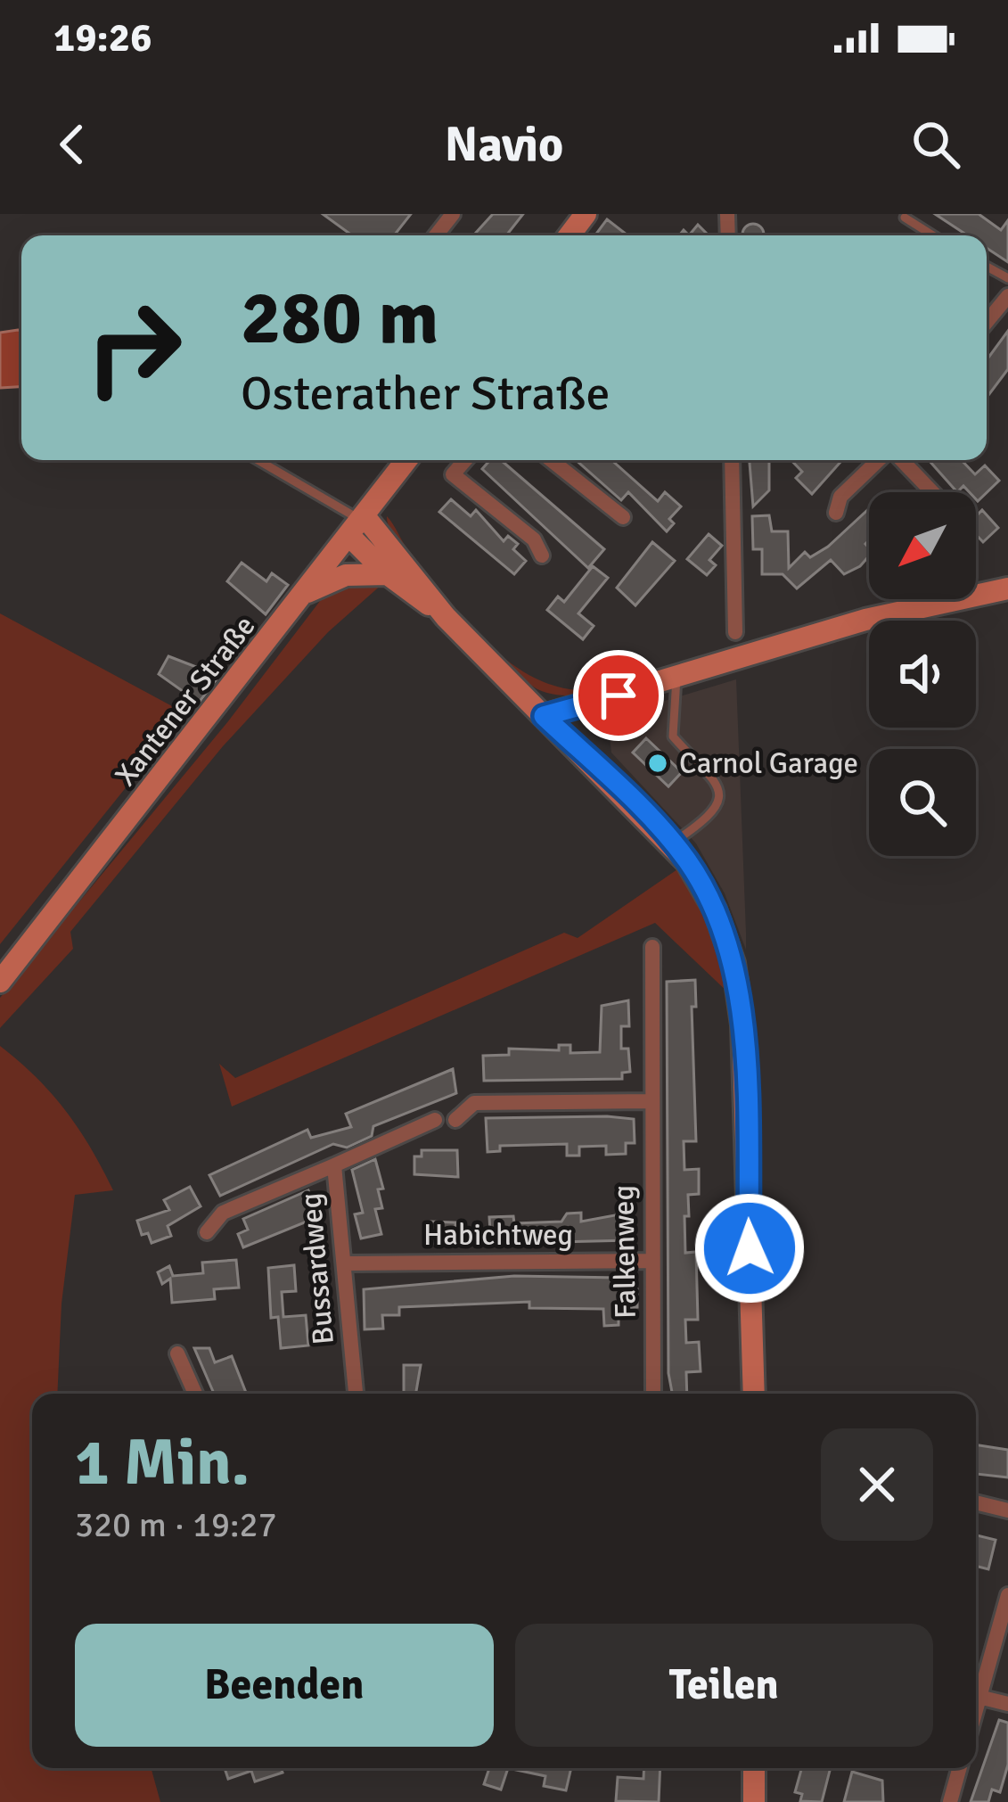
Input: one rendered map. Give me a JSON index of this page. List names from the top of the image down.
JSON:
{
  "streets": {
    "main road": ["Xantener Straße"],
    "street": ["Habichtweg", "Falkenweg", "Bussardweg"]
  },
  "crossings": [
    ["Habichtweg", "Falkenweg"],
    ["Habichtweg", "Bussardweg"]
  ],
  "places": ["Carnol Garage"],
  "north": "bottom left",
  "page": {
    "status": "19:26",
    "header": "Navio",
    "turn": ["280 m", "Osterather Straße"],
    "heading": ["1 Min.", "320 m · 19:27"],
    "buttons": ["Beenden", "Teilen"]
  }
}
